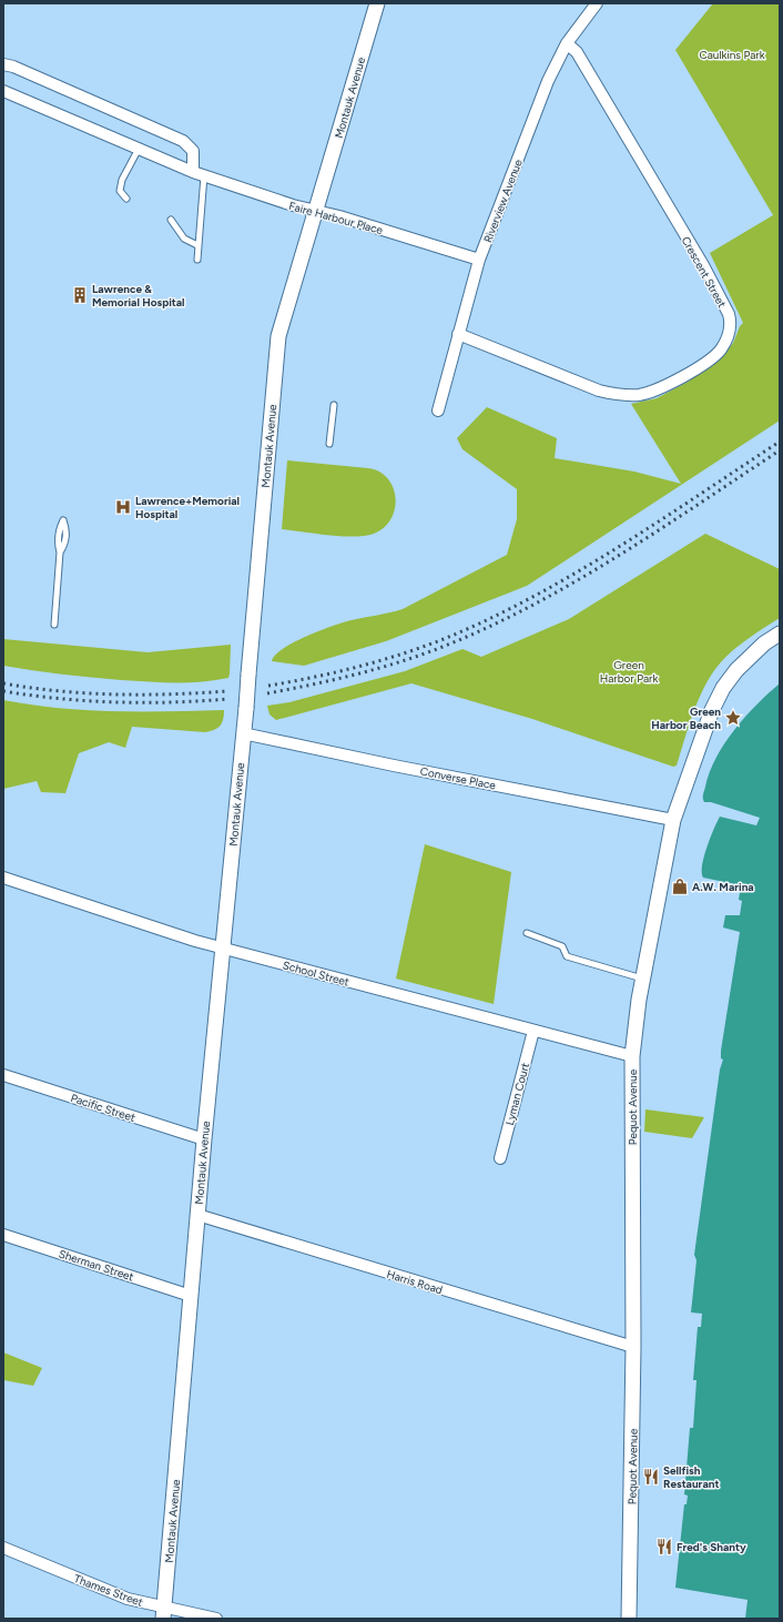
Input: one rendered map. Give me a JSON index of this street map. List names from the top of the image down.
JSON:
{
  "streets": {
    "street": [
      "Montauk Avenue",
      "Riverview Avenue",
      "Faire Harbour Place",
      "Crescent Street",
      "Converse Place",
      "School Street",
      "Lyman Court",
      "Pacific Street",
      "Pequot Avenue",
      "Sherman Street",
      "Harris Road",
      "Thames Street"
    ]
  },
  "crossings": [
    ["Montauk Avenue", "Faire Harbour Place"],
    ["Montauk Avenue", "Converse Place"],
    ["Montauk Avenue", "School Street"],
    ["Montauk Avenue", "Pacific Street"],
    ["Montauk Avenue", "Sherman Street"],
    ["Montauk Avenue", "Harris Road"],
    ["Montauk Avenue", "Thames Street"],
    ["Riverview Avenue", "Faire Harbour Place"],
    ["Riverview Avenue", "Crescent Street"],
    ["Converse Place", "Pequot Avenue"],
    ["School Street", "Lyman Court"],
    ["School Street", "Pequot Avenue"],
    ["Pequot Avenue", "Harris Road"]
  ],
  "parks": ["Caulkins Park", "Green Harbor Park"],
  "places": {
    "building": ["Lawrence & Memorial Hospital"],
    "hospital": ["Lawrence+Memorial Hospital"],
    "place": ["Green Harbor Beach"],
    "shop": ["A.W. Marina"],
    "restaurant": ["Sellfish Restaurant", "Fred's Shanty"]
  }
}
